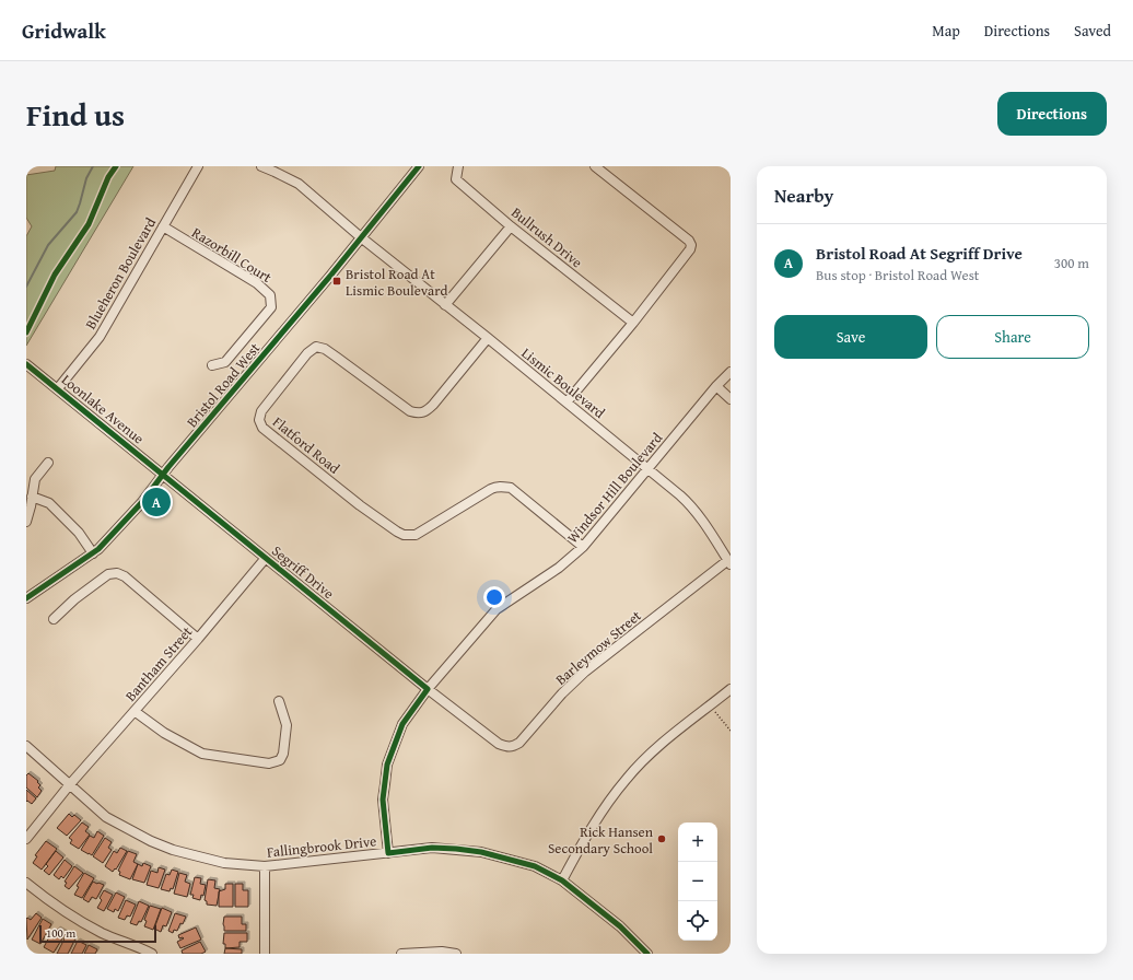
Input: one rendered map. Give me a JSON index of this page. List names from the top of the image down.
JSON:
{
  "streets": {
    "street": [
      "Bullrush Drive",
      "Razorbill Court",
      "Blueheron Boulevard",
      "Lismic Boulevard",
      "Bristol Road West",
      "Loonlake Avenue",
      "Flatford Road",
      "Windsor Hill Boulevard",
      "Segriff Drive",
      "Barleymow Street",
      "Bantham Street",
      "Fallingbrook Drive"
    ]
  },
  "crossings": [
    ["Razorbill Court", "Blueheron Boulevard"],
    ["Blueheron Boulevard", "Loonlake Avenue"],
    ["Lismic Boulevard", "Bristol Road West"],
    ["Lismic Boulevard", "Flatford Road"],
    ["Lismic Boulevard", "Windsor Hill Boulevard"],
    ["Lismic Boulevard", "Barleymow Street"],
    ["Bristol Road West", "Loonlake Avenue"],
    ["Bristol Road West", "Segriff Drive"],
    ["Loonlake Avenue", "Segriff Drive"],
    ["Flatford Road", "Windsor Hill Boulevard"],
    ["Windsor Hill Boulevard", "Segriff Drive"],
    ["Windsor Hill Boulevard", "Barleymow Street"],
    ["Windsor Hill Boulevard", "Fallingbrook Drive"],
    ["Segriff Drive", "Barleymow Street"],
    ["Segriff Drive", "Bantham Street"],
    ["Bantham Street", "Fallingbrook Drive"]
  ],
  "places": {
    "transit": ["Bristol Road At Lismic Boulevard"],
    "other": ["Rick Hansen Secondary School"]
  },
  "scale_bar": "100 m",
  "page": {
    "header": "Gridwalk",
    "nav": ["Map", "Directions", "Saved"],
    "title": "Find us",
    "buttons": [
      "Directions",
      ["Save", "Share"]
    ],
    "heading": "Nearby",
    "list": [
      {
        "mark": "A",
        "name": "Bristol Road At Segriff Drive",
        "note": "Bus stop · Bristol Road West",
        "value": "300 m"
      }
    ],
    "pins": "A",
    "map_buttons": ["+", "−"],
    "scale": "100 m"
  }
}
